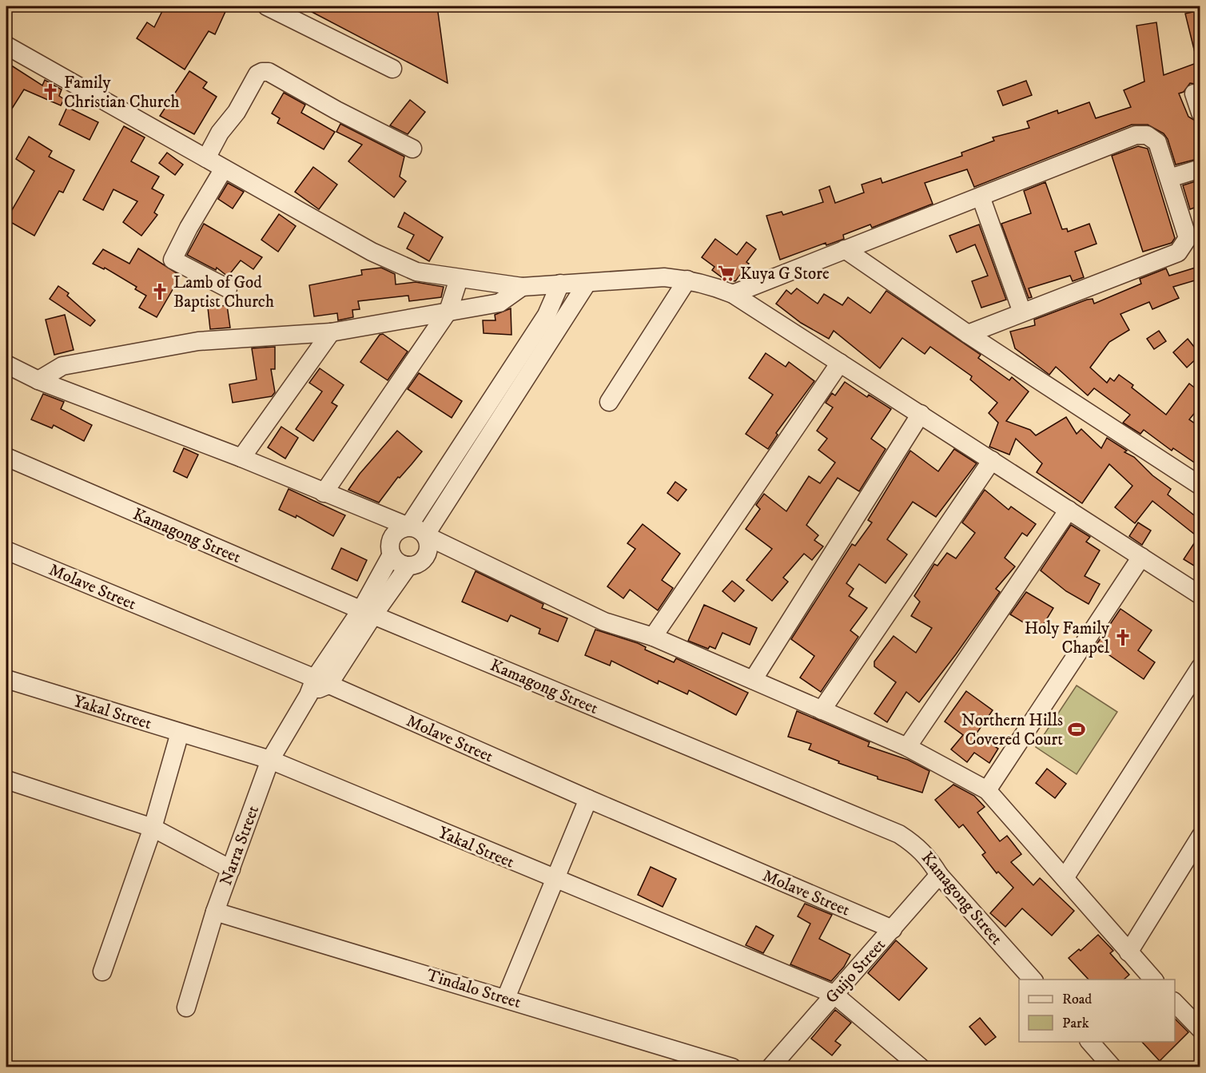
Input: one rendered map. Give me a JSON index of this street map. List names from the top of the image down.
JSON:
{
  "streets": {
    "street": [
      "Kamagong Street",
      "Molave Street",
      "Yakal Street",
      "Narra Street",
      "Guijo Street",
      "Tindalo Street"
    ]
  },
  "crossings": [
    ["Kamagong Street", "Narra Street"],
    ["Kamagong Street", "Guijo Street"],
    ["Molave Street", "Narra Street"],
    ["Molave Street", "Guijo Street"],
    ["Yakal Street", "Narra Street"],
    ["Yakal Street", "Guijo Street"],
    ["Narra Street", "Tindalo Street"]
  ],
  "places": {
    "church": ["Family Christian Church", "Lamb of God Baptist Church", "Holy Family Chapel"],
    "supermarket": ["Kuya G Store"],
    "sports": ["Northern Hills Covered Court"]
  },
  "legend": ["Road", "Park"]
}
